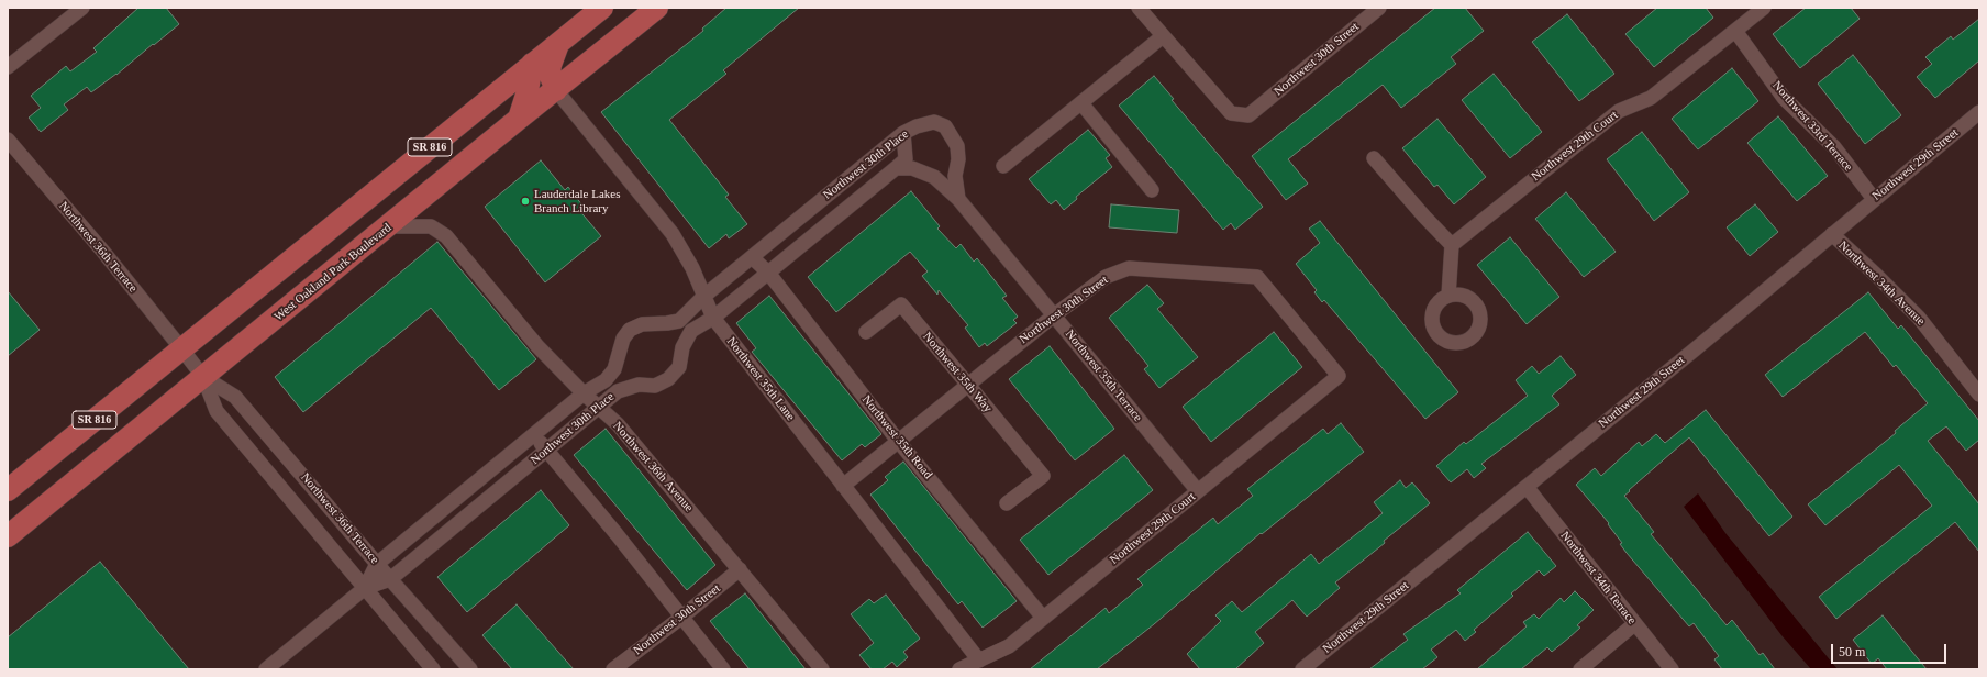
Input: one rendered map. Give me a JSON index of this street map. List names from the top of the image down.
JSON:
{
  "streets": {
    "main road": ["SR 816", "West Oakland Park Boulevard"],
    "street": [
      "Northwest 30th Street",
      "Northwest 33rd Terrace",
      "Northwest 29th Court",
      "Northwest 30th Place",
      "Northwest 29th Street",
      "Northwest 36th Terrace",
      "Northwest 34th Avenue",
      "Northwest 35th Way",
      "Northwest 35th Terrace",
      "Northwest 35th Lane",
      "Northwest 35th Road",
      "Northwest 36th Avenue",
      "Northwest 34th Terrace"
    ]
  },
  "crossings": [
    ["Northwest 30th Street", "Northwest 29th Court"],
    ["Northwest 30th Street", "Northwest 35th Way"],
    ["Northwest 30th Street", "Northwest 35th Terrace"],
    ["Northwest 30th Street", "Northwest 35th Lane"],
    ["Northwest 30th Street", "Northwest 35th Road"],
    ["Northwest 30th Street", "Northwest 36th Avenue"],
    ["Northwest 33rd Terrace", "Northwest 29th Court"],
    ["Northwest 33rd Terrace", "Northwest 29th Street"],
    ["Northwest 29th Court", "Northwest 35th Terrace"],
    ["Northwest 29th Court", "Northwest 35th Lane"],
    ["Northwest 29th Court", "Northwest 35th Road"],
    ["SR 816", "Northwest 36th Terrace"],
    ["Northwest 30th Place", "Northwest 36th Terrace"],
    ["Northwest 30th Place", "Northwest 35th Terrace"],
    ["Northwest 30th Place", "Northwest 35th Lane"],
    ["Northwest 30th Place", "Northwest 35th Road"],
    ["Northwest 30th Place", "Northwest 36th Avenue"],
    ["Northwest 29th Street", "Northwest 34th Avenue"],
    ["Northwest 29th Street", "Northwest 34th Terrace"],
    ["Northwest 36th Terrace", "West Oakland Park Boulevard"],
    ["West Oakland Park Boulevard", "Northwest 35th Lane"],
    ["West Oakland Park Boulevard", "Northwest 36th Avenue"]
  ],
  "places": ["Lauderdale Lakes Branch Library"],
  "scale_bar": "50 m"
}
